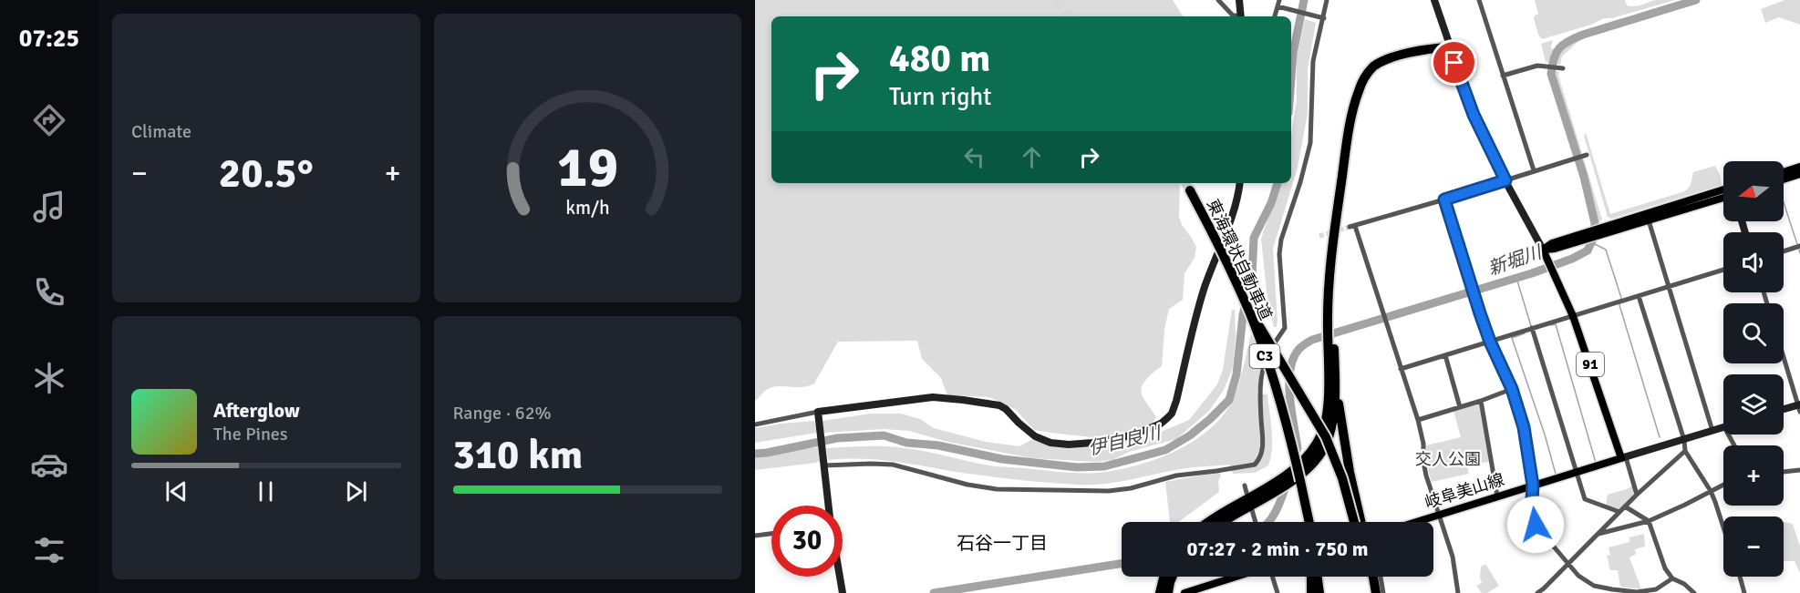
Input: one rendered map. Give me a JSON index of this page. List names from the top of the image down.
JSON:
{
  "streets": {
    "highway": ["東海環状自動車道", "C3"],
    "main road": ["91", "岐阜美山線"]
  },
  "crossings": [
    ["91", "岐阜美山線"]
  ],
  "districts": ["石谷一丁目"],
  "water": ["新堀川", "伊自良川"],
  "parks": ["交人公園"],
  "north": "left",
  "page": {
    "tabs": "07:25",
    "tile": [
      "Climate",
      ["Range · 62%", "310 km"]
    ],
    "turn": ["480 m", "Turn right"],
    "heat": ["−", "20.5°", "+"],
    "map_buttons": ["+", "−"],
    "song": ["Afterglow", "The Pines"],
    "limit": "30",
    "trip": "07:27 · 2 min · 750 m",
    "gauge": ["19", "km/h"]
  }
}
